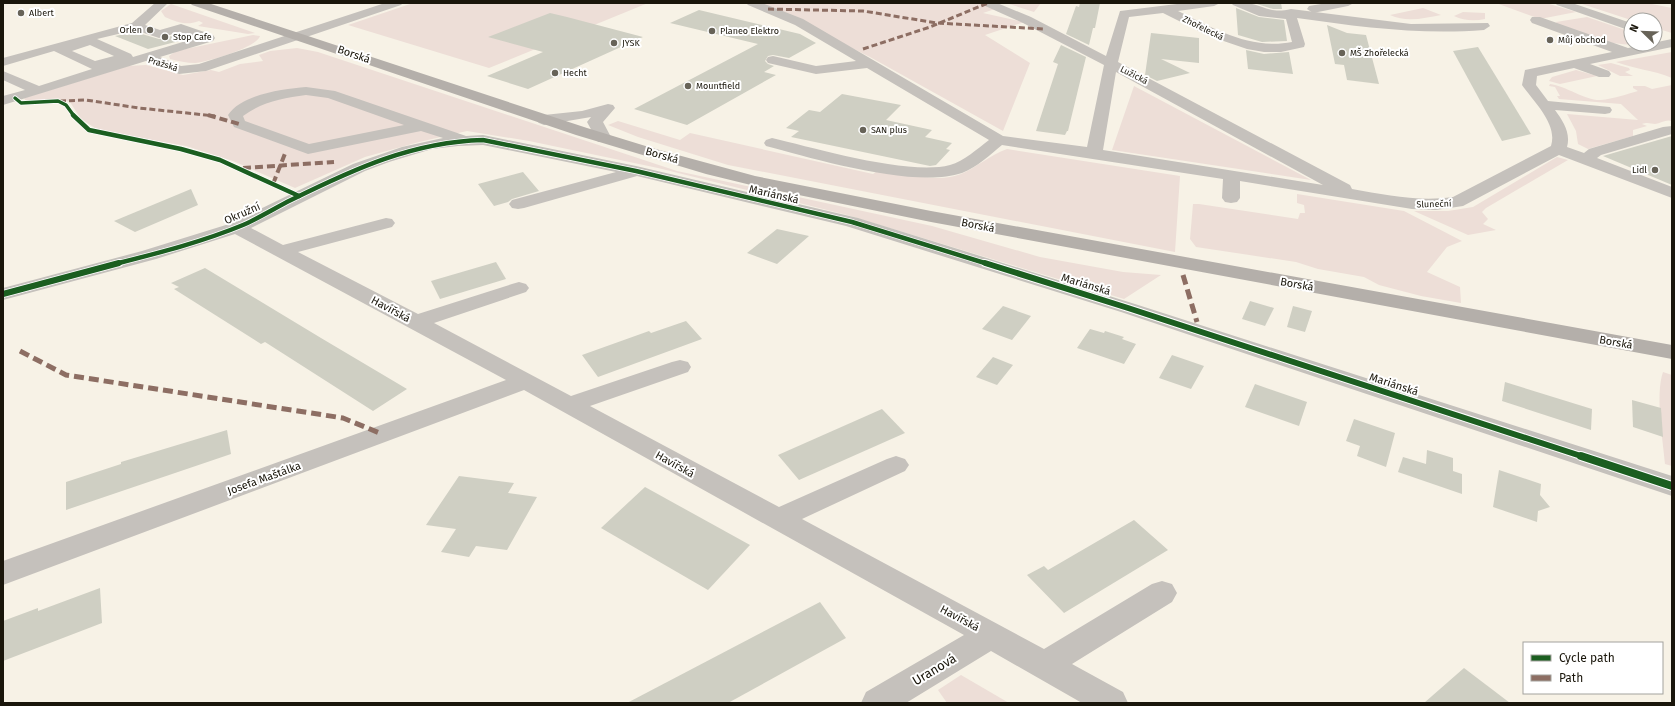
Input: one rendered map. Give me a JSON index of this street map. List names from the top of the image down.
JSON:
{
  "streets": {
    "main road": ["Borská"],
    "street": [
      "Zhořelecká",
      "Pražská",
      "Lužická",
      "Mariánská",
      "Sluneční",
      "Okružní",
      "Havířská",
      "Josefa Maštálka",
      "Uranová"
    ]
  },
  "crossings": [
    ["Zhořelecká", "Lužická"],
    ["Zhořelecká", "Sluneční"],
    ["Borská", "Pražská"],
    ["Lužická", "Sluneční"],
    ["Mariánská", "Okružní"],
    ["Okružní", "Havířská"],
    ["Havířská", "Josefa Maštálka"],
    ["Havířská", "Uranová"]
  ],
  "places": [
    "Albert",
    "Orlen",
    "Planeo Elektro",
    "Stop Cafe",
    "Můj obchod",
    "JYSK",
    "MŠ Zhořelecká",
    "Hecht",
    "Mountfield",
    "SAN plus",
    "Lidl"
  ],
  "legend": ["Cycle path", "Path"],
  "north": "top left"
}
